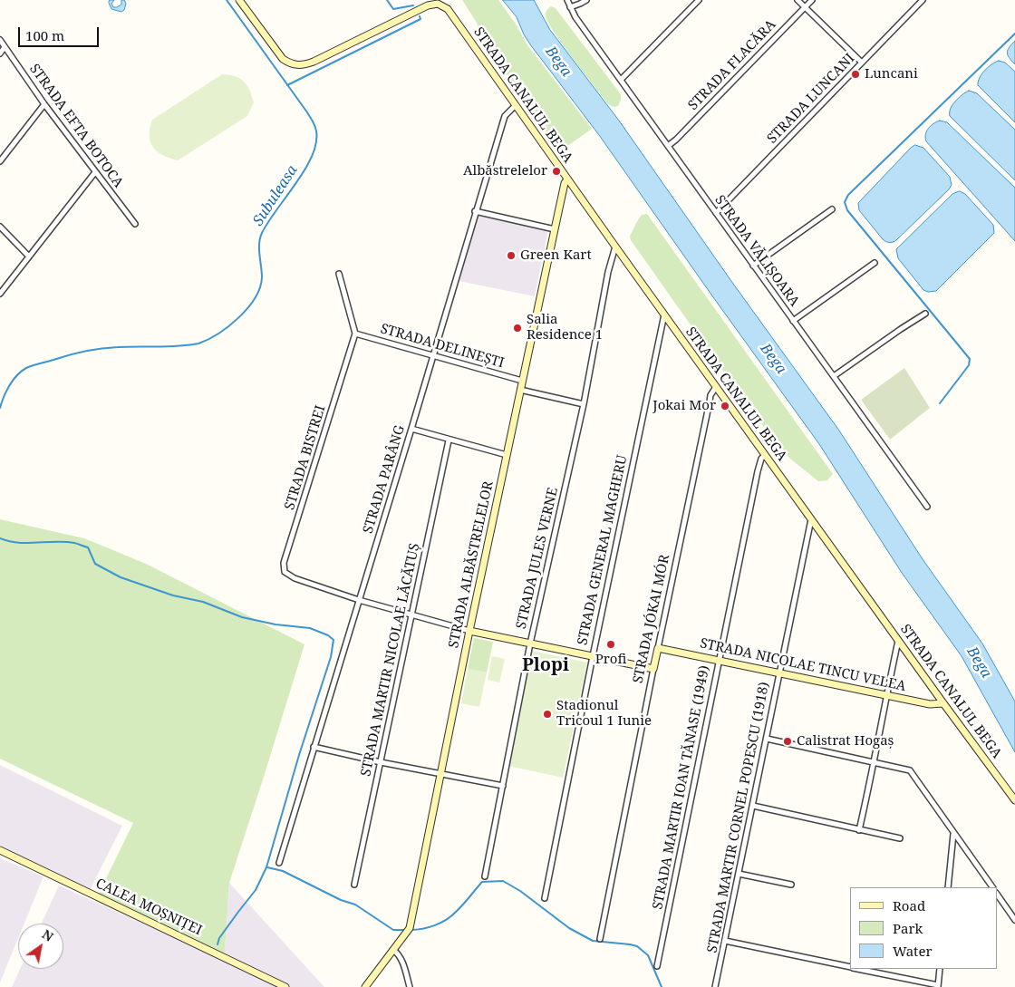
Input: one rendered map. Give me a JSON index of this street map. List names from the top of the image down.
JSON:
{
  "streets": {
    "street": [
      "STRADA FLACĂRA",
      "STRADA CANALUL BEGA",
      "STRADA LUNCANI",
      "STRADA EFTA BOTOCA",
      "STRADA VĂLIȘOARA",
      "STRADA DELINEȘTI",
      "STRADA BISTREI",
      "STRADA PARÂNG",
      "STRADA GENERAL MAGHERU",
      "STRADA JULES VERNE",
      "STRADA ALBĂSTRELELOR",
      "STRADA JÓKAI MÓR",
      "STRADA MARTIR NICOLAE LĂCĂTUȘ",
      "STRADA NICOLAE TINCU VELEA",
      "STRADA MARTIR IOAN TĂNASE (1949)",
      "STRADA MARTIR CORNEL POPESCU (1918)",
      "CALEA MOȘNIȚEI"
    ]
  },
  "crossings": [
    ["STRADA FLACĂRA", "STRADA VĂLIȘOARA"],
    ["STRADA CANALUL BEGA", "STRADA PARÂNG"],
    ["STRADA CANALUL BEGA", "STRADA GENERAL MAGHERU"],
    ["STRADA CANALUL BEGA", "STRADA JULES VERNE"],
    ["STRADA CANALUL BEGA", "STRADA ALBĂSTRELELOR"],
    ["STRADA CANALUL BEGA", "STRADA JÓKAI MÓR"],
    ["STRADA CANALUL BEGA", "STRADA NICOLAE TINCU VELEA"],
    ["STRADA CANALUL BEGA", "STRADA MARTIR IOAN TĂNASE (1949)"],
    ["STRADA CANALUL BEGA", "STRADA MARTIR CORNEL POPESCU (1918)"],
    ["STRADA LUNCANI", "STRADA VĂLIȘOARA"],
    ["STRADA DELINEȘTI", "STRADA BISTREI"],
    ["STRADA DELINEȘTI", "STRADA PARÂNG"],
    ["STRADA DELINEȘTI", "STRADA ALBĂSTRELELOR"],
    ["STRADA BISTREI", "STRADA PARÂNG"],
    ["STRADA JÓKAI MÓR", "STRADA NICOLAE TINCU VELEA"],
    ["STRADA NICOLAE TINCU VELEA", "STRADA MARTIR IOAN TĂNASE (1949)"],
    ["STRADA NICOLAE TINCU VELEA", "STRADA MARTIR CORNEL POPESCU (1918)"]
  ],
  "districts": ["Plopi"],
  "water": ["Bega", "Subuleasa"],
  "places": [
    "Luncani",
    "Albăstrelelor",
    "Green Kart",
    "Salia Residence 1",
    "Jokai Mor",
    "Profi",
    "Stadionul Tricoul 1 Iunie",
    "Calistrat Hogaș"
  ],
  "legend": ["Road", "Park", "Water"],
  "scale_bar": "100 m",
  "north": "top right"
}
